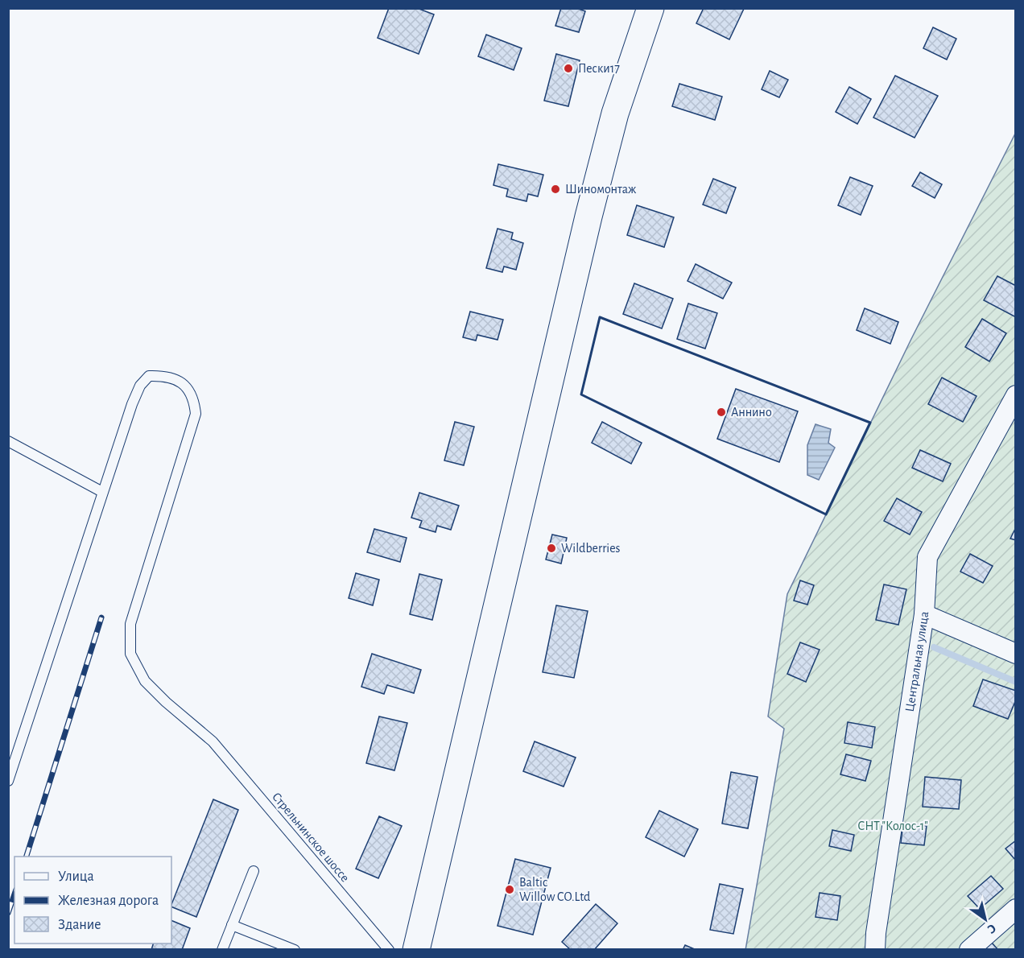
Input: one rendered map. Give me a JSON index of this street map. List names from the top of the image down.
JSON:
{
  "streets": {
    "street": ["Центральная улица"],
    "lane": ["Стрельнинское шоссе"]
  },
  "parks": ["СНТ \"Колос-1\""],
  "places": [
    "Пески17",
    "Шиномонтаж",
    "Аннино",
    "Wildberries",
    "Baltic Willow CO.Ltd"
  ],
  "legend": ["Улица", "Железная дорога", "Здание"],
  "north": "bottom right"
}
